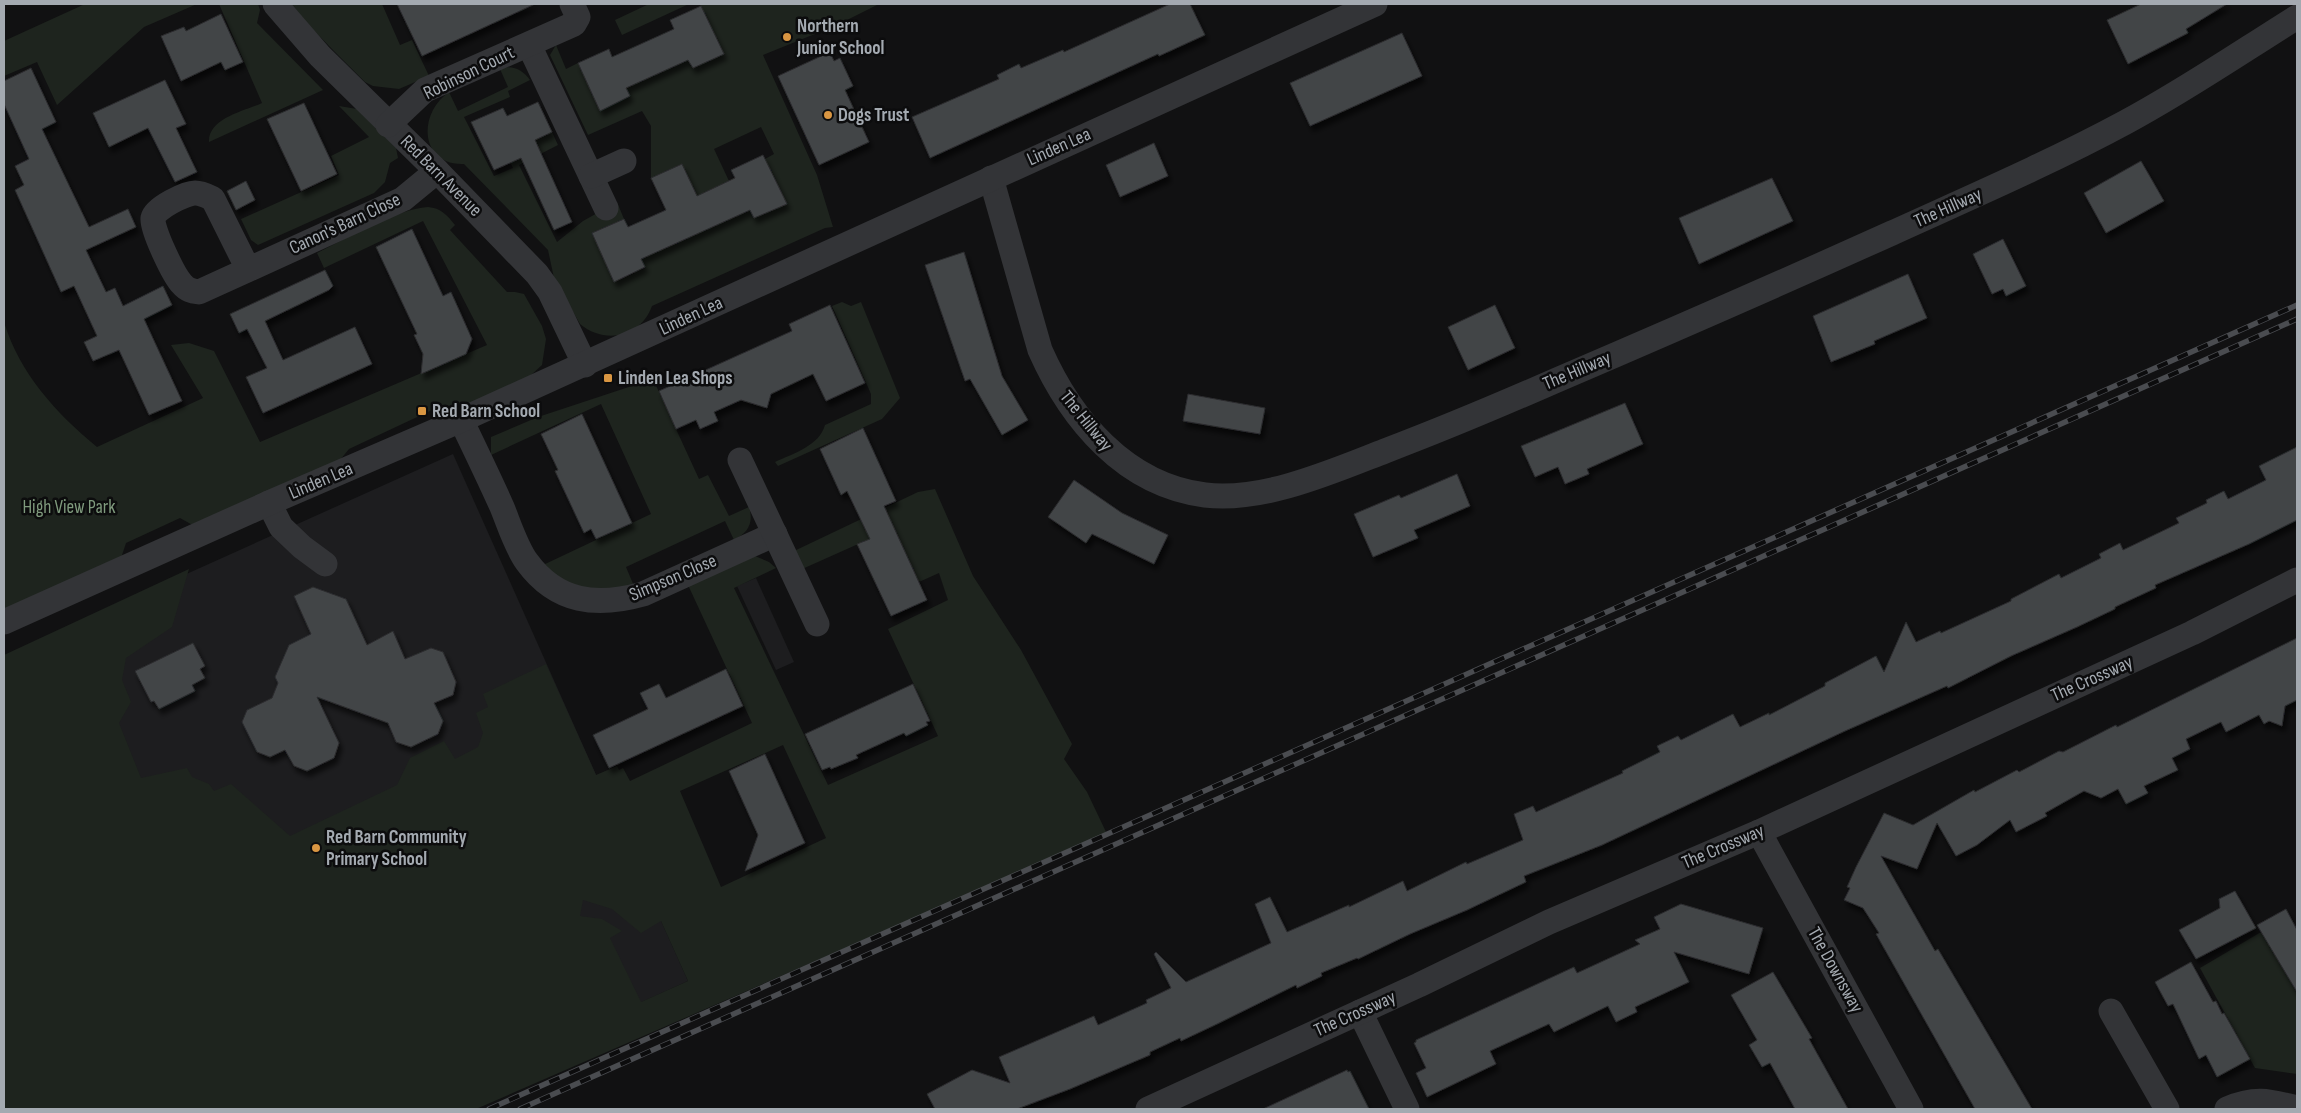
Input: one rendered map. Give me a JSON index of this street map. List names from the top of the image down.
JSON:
{
  "streets": {
    "street": [
      "Robinson Court",
      "Linden Lea",
      "Red Barn Avenue",
      "The Hillway",
      "Canon's Barn Close",
      "Simpson Close",
      "The Crossway",
      "The Downsway"
    ]
  },
  "crossings": [
    ["Robinson Court", "Red Barn Avenue"],
    ["Linden Lea", "Red Barn Avenue"],
    ["Linden Lea", "The Hillway"],
    ["Linden Lea", "Simpson Close"],
    ["Red Barn Avenue", "Canon's Barn Close"],
    ["The Crossway", "The Downsway"]
  ],
  "parks": ["High View Park"],
  "places": {
    "other": ["Northern Junior School", "Dogs Trust", "Red Barn Community Primary School"],
    "transit": ["Linden Lea Shops", "Red Barn School"]
  }
}
